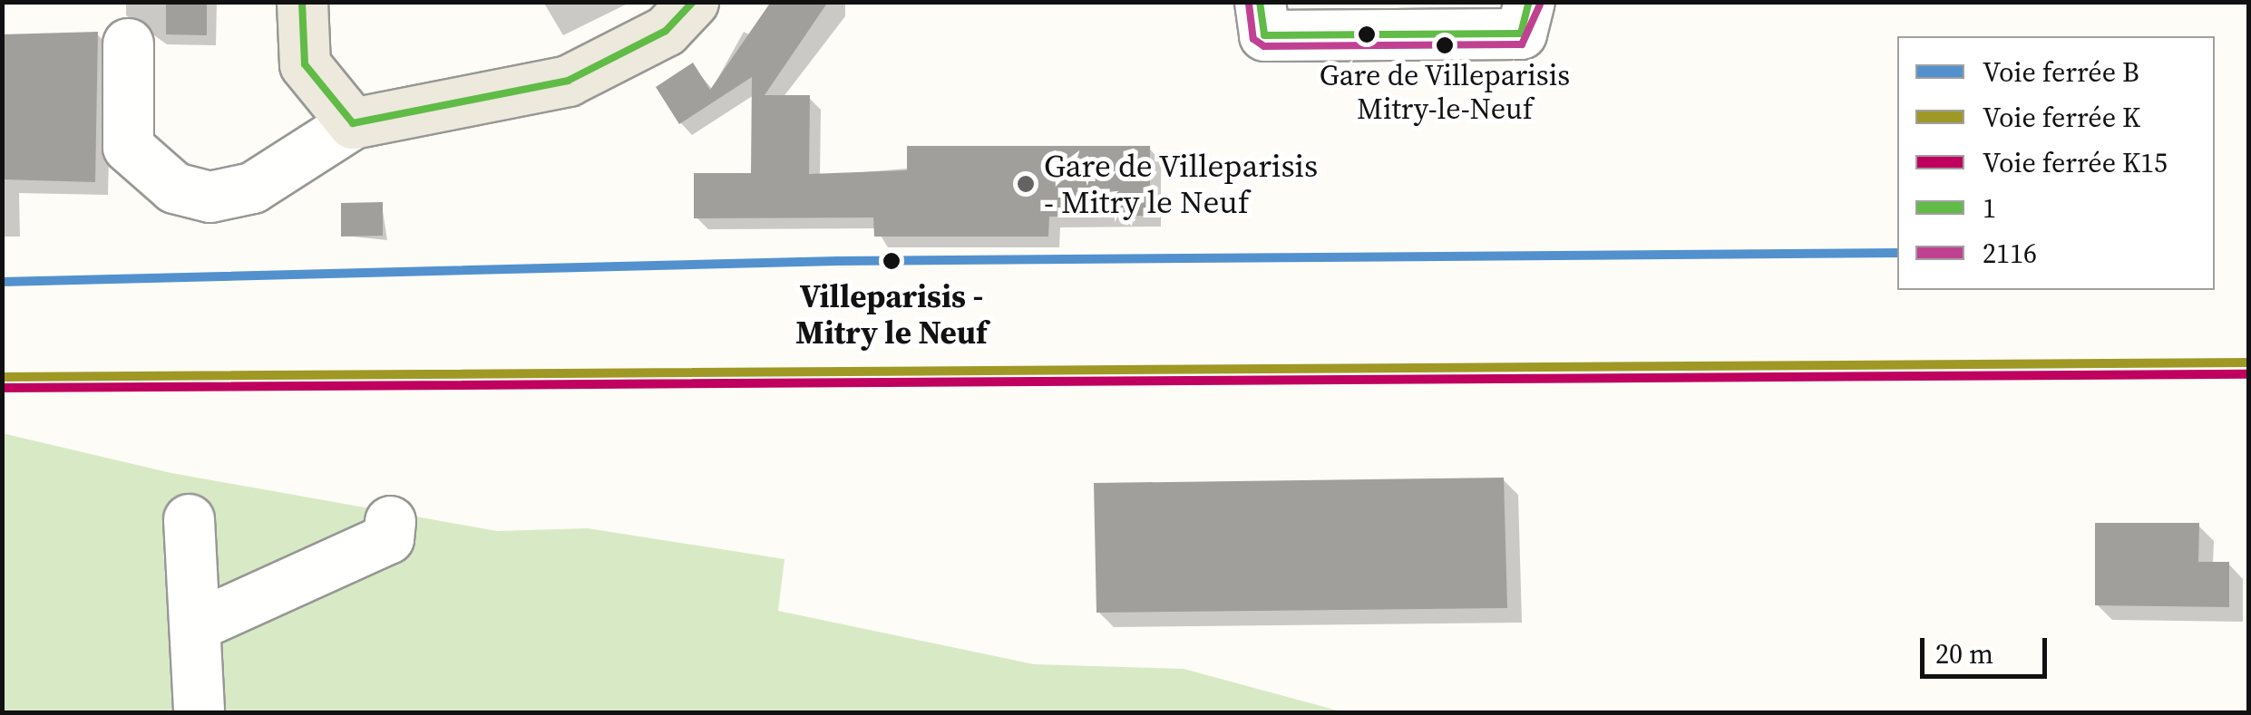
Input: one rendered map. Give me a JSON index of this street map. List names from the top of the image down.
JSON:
{
  "places": ["Gare de Villeparisis Mitry-le-Neuf", "Gare de Villeparisis - Mitry le Neuf", "Villeparisis - Mitry le Neuf"],
  "lines": [
    "transit line 1",
    "transit line 2116",
    "rail line B",
    "rail line K",
    "rail line K15"
  ],
  "legend": [
    "Voie ferrée B",
    "Voie ferrée K",
    "Voie ferrée K15",
    "1",
    "2116"
  ],
  "scale_bar": "20 m"
}
